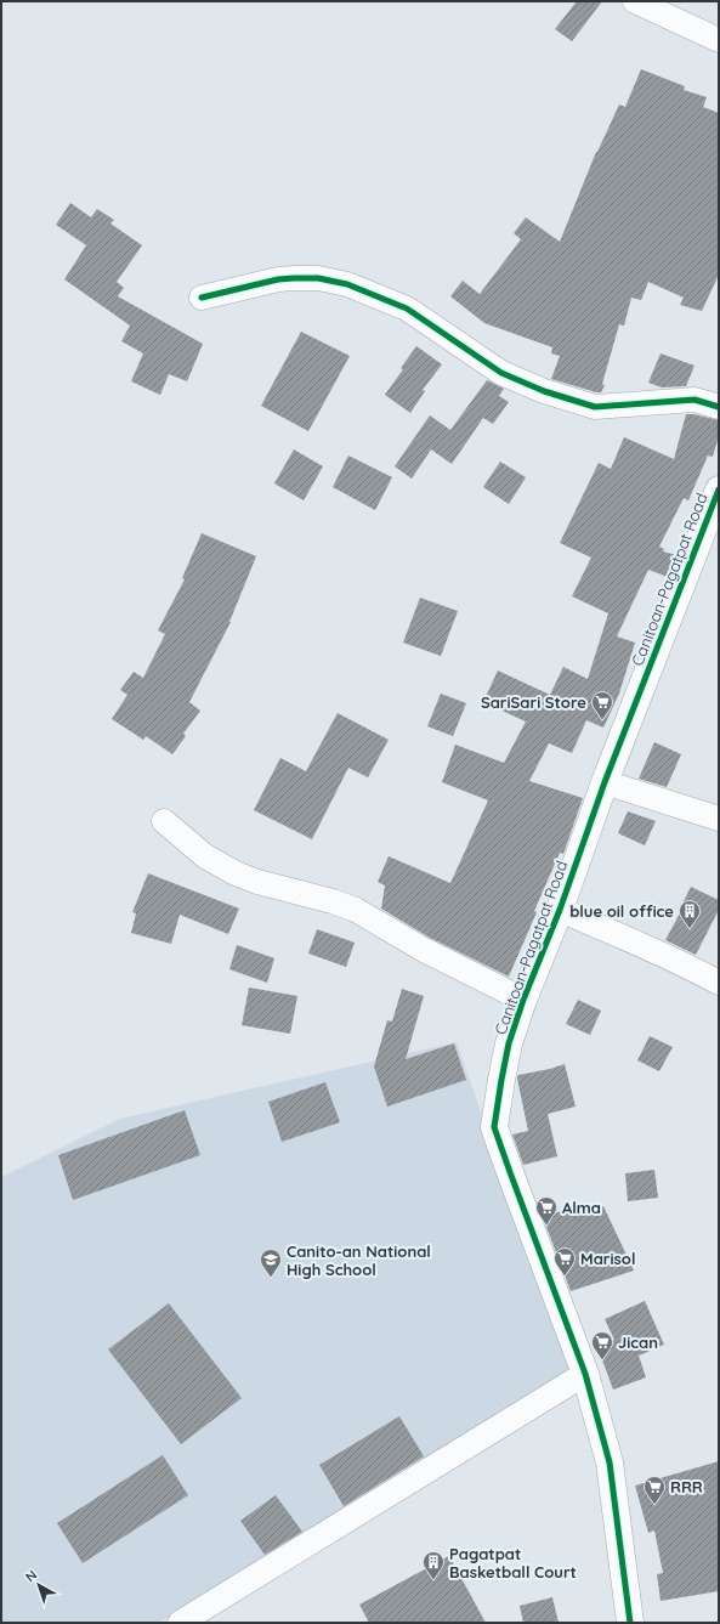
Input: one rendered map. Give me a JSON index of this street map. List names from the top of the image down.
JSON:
{
  "streets": {
    "street": ["Canitoan-Pagatpat Road"]
  },
  "places": {
    "supermarket": [
      "SariSari Store",
      "Alma",
      "Marisol",
      "Jican",
      "RRR"
    ],
    "building": ["blue oil office", "Pagatpat Basketball Court"],
    "school or university": ["Canito-an National High School"]
  },
  "north": "top left"
}
